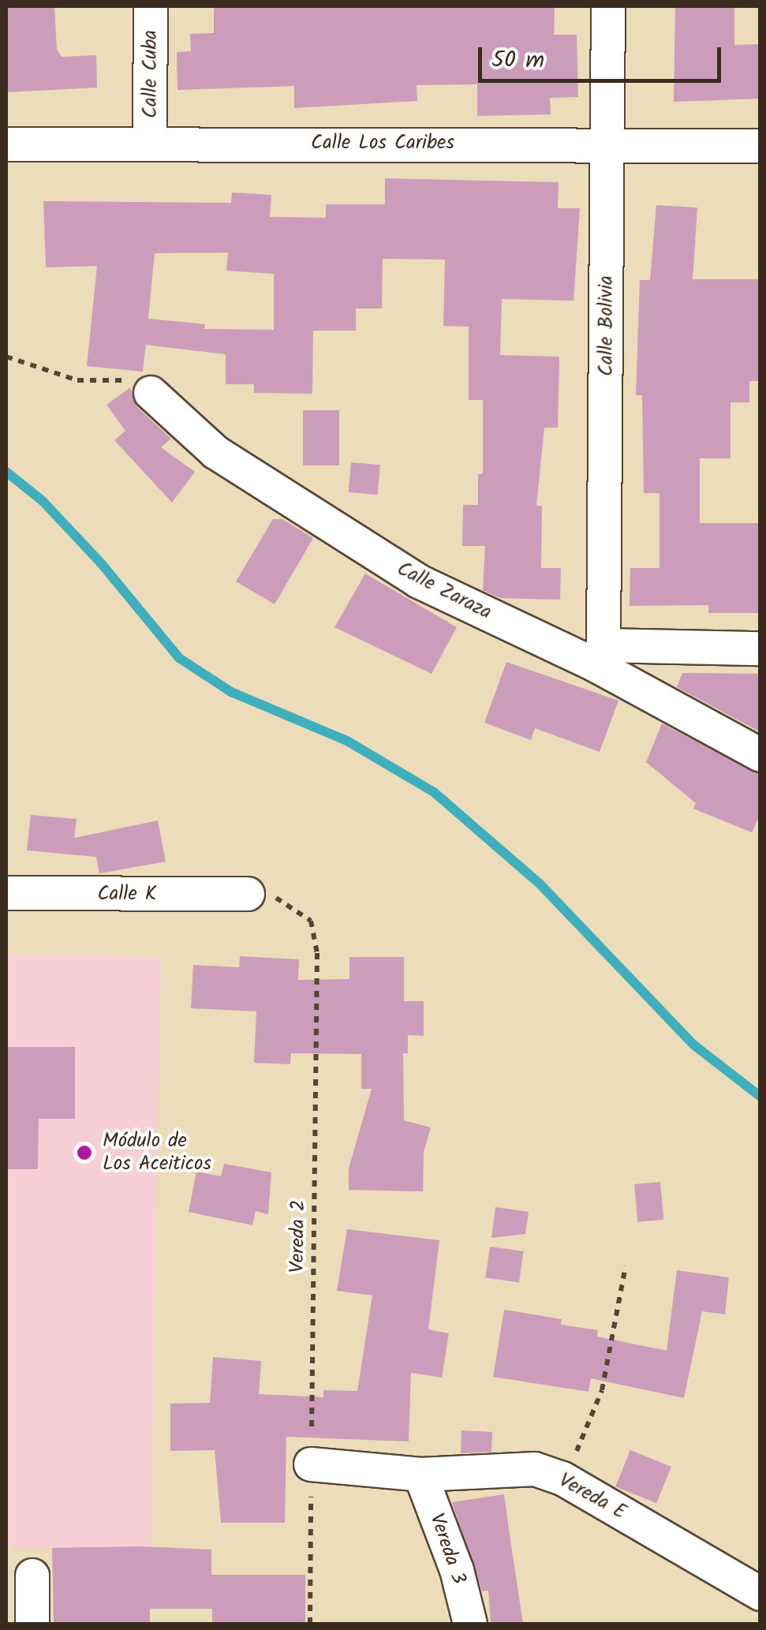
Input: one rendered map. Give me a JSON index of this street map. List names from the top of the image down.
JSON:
{
  "streets": {
    "street": [
      "Calle Cuba",
      "Calle Los Caribes",
      "Calle Bolivia",
      "Calle Zaraza",
      "Calle K",
      "Vereda E",
      "Vereda 3"
    ],
    "path": ["Vereda 2"]
  },
  "crossings": [
    ["Calle Cuba", "Calle Los Caribes"],
    ["Calle Los Caribes", "Calle Bolivia"],
    ["Calle Bolivia", "Calle Zaraza"],
    ["Calle K", "Vereda 2"],
    ["Vereda 2", "Vereda E"],
    ["Vereda E", "Vereda 3"]
  ],
  "places": ["Módulo de Los Aceiticos"],
  "scale_bar": "50 m"
}
